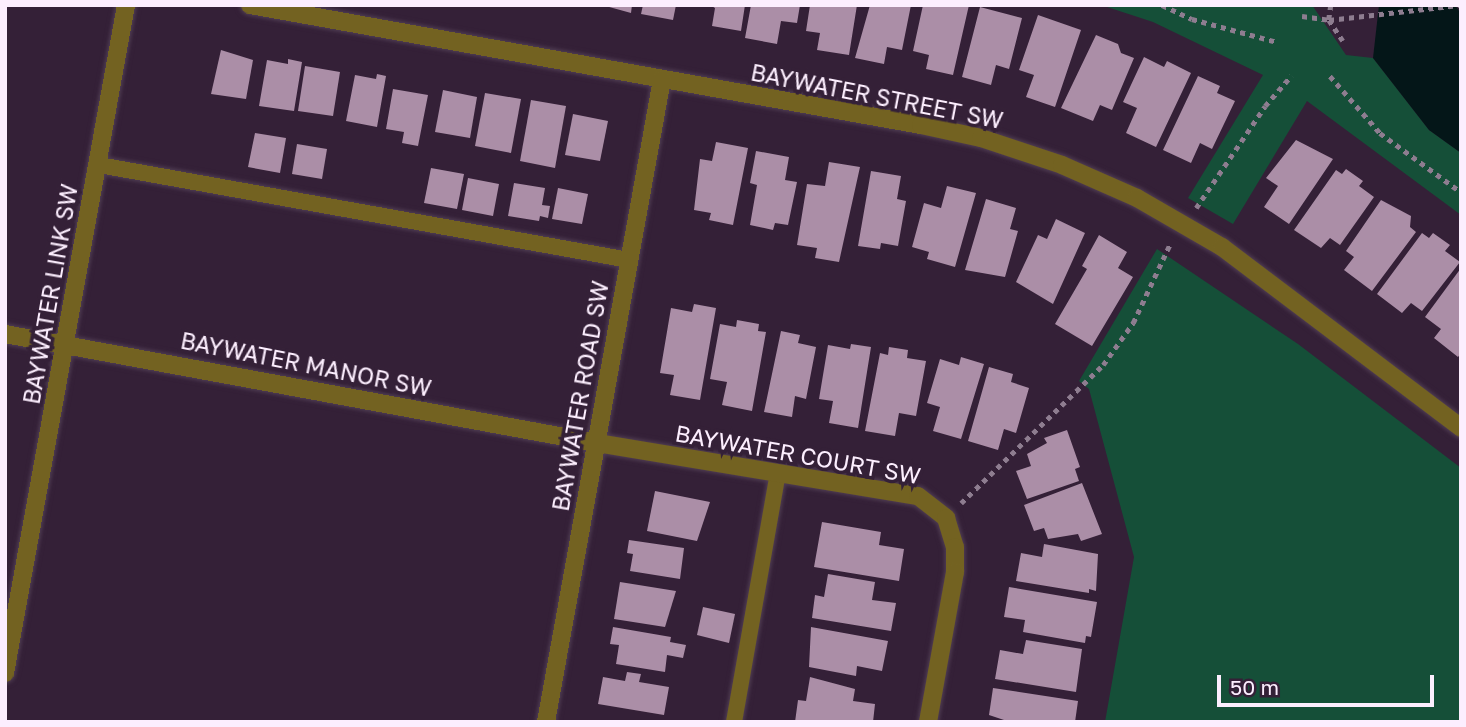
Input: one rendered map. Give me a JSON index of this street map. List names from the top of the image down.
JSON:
{
  "streets": {
    "street": [
      "BAYWATER STREET SW",
      "BAYWATER LINK SW",
      "BAYWATER MANOR SW",
      "BAYWATER ROAD SW",
      "BAYWATER COURT SW"
    ]
  },
  "crossings": [
    ["BAYWATER STREET SW", "BAYWATER ROAD SW"],
    ["BAYWATER LINK SW", "BAYWATER MANOR SW"],
    ["BAYWATER MANOR SW", "BAYWATER ROAD SW"],
    ["BAYWATER MANOR SW", "BAYWATER COURT SW"],
    ["BAYWATER ROAD SW", "BAYWATER COURT SW"]
  ],
  "scale_bar": "50 m"
}
